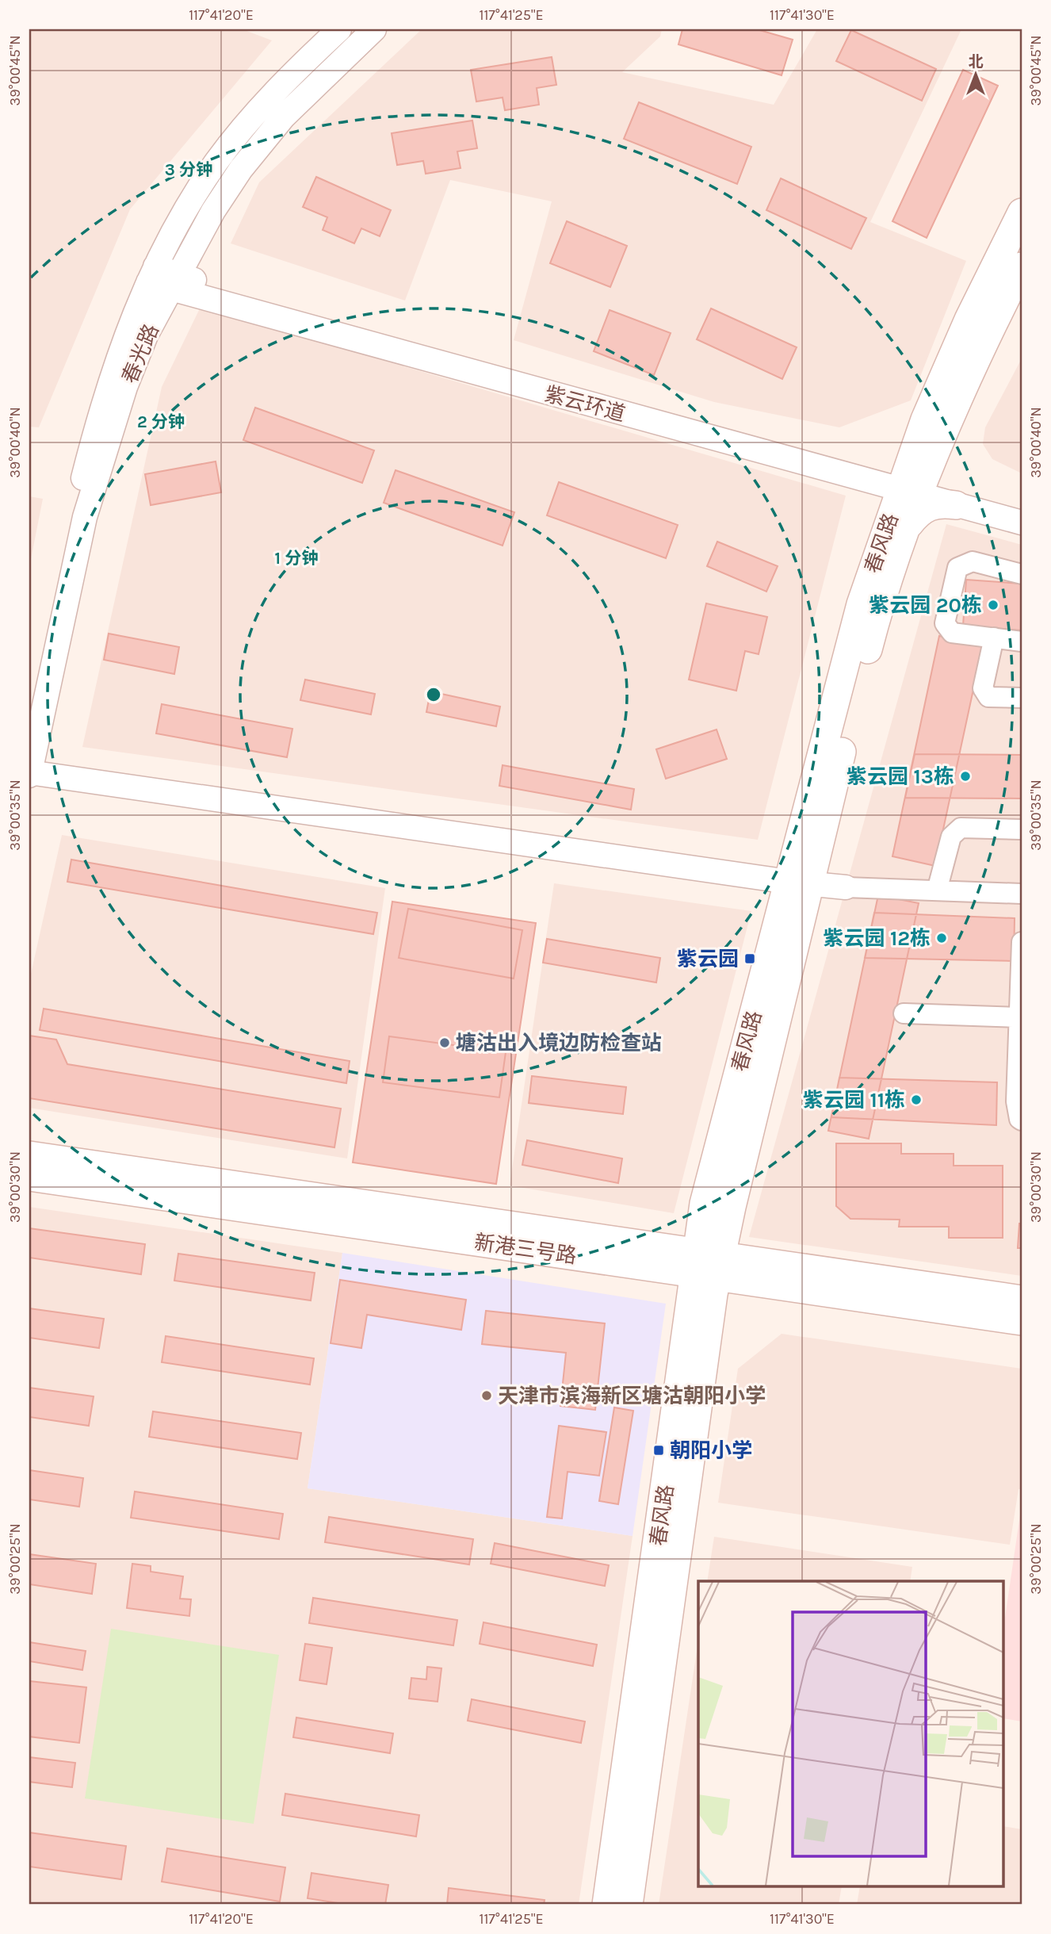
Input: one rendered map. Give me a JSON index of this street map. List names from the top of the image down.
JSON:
{
  "streets": {
    "main road": ["春风路", "新港三号路"],
    "street": ["春光路", "紫云环道"]
  },
  "crossings": [
    ["春光路", "紫云环道"],
    ["紫云环道", "春风路"],
    ["春风路", "新港三号路"]
  ],
  "places": {
    "other": [
      "紫云园 20栋",
      "紫云园 13栋",
      "紫云园 12栋",
      "塘沽出入境边防检查站",
      "紫云园 11栋",
      "天津市滨海新区塘沽朝阳小学"
    ],
    "transit": ["紫云园", "朝阳小学"]
  },
  "north": "top",
  "coordinates": [
    "117°41'20\"E",
    "117°41'25\"E",
    "117°41'30\"E",
    "39°00'45\"N",
    "39°00'40\"N",
    "39°00'35\"N",
    "39°00'30\"N",
    "39°00'25\"N"
  ],
  "rings": ["3 分钟", "2 分钟", "1 分钟"]
}
